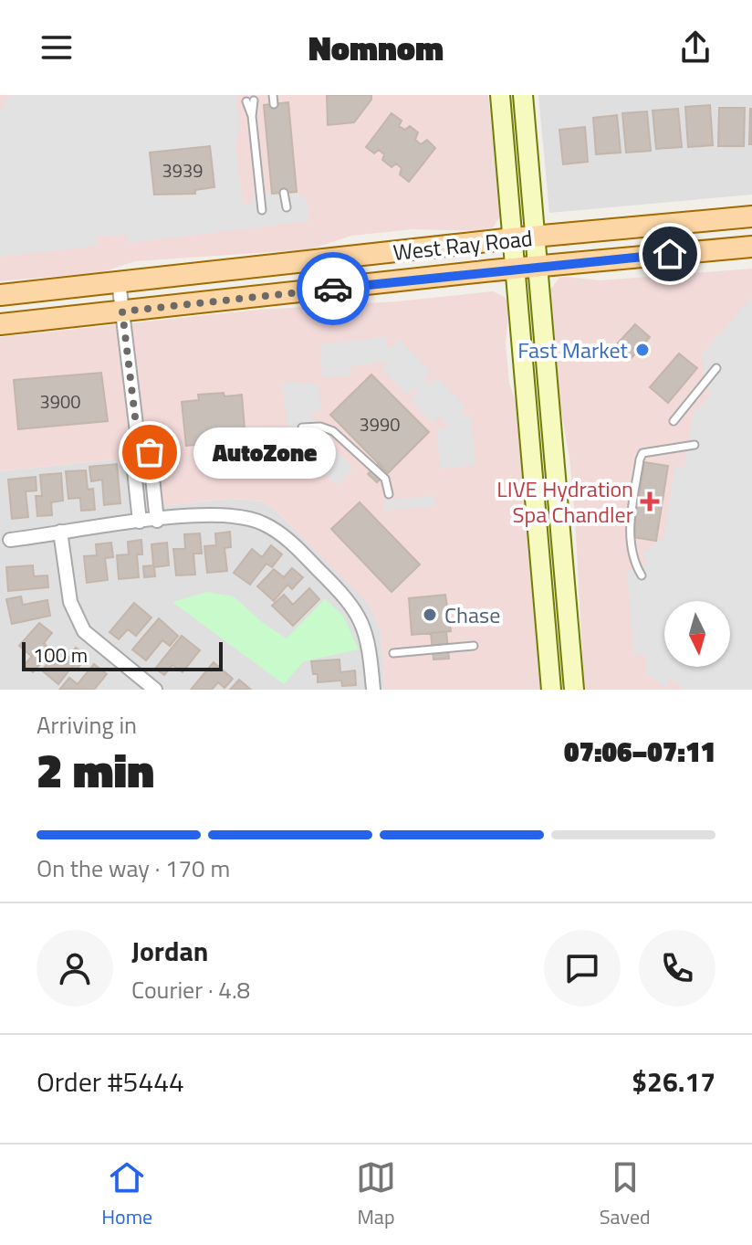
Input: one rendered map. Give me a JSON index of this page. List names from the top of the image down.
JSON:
{
  "streets": {
    "main road": ["West Ray Road"]
  },
  "places": {
    "other": ["Fast Market", "AutoZone", "Chase"],
    "health": ["LIVE Hydration Spa Chandler"]
  },
  "house_numbers": ["3939", "3900", "3990"],
  "scale_bar": "100 m",
  "north": "bottom",
  "page": {
    "header": "Nomnom",
    "bubble": "AutoZone",
    "scale": "100 m",
    "heading": ["2 min", "Arriving in", "07:06–07:11"],
    "panel": [
      "Jordan",
      "Courier · 4.8",
      "Order #5444",
      "$26.17"
    ],
    "bar": "On the way · 170 m",
    "tabs": ["Home", "Map", "Saved"]
  }
}
